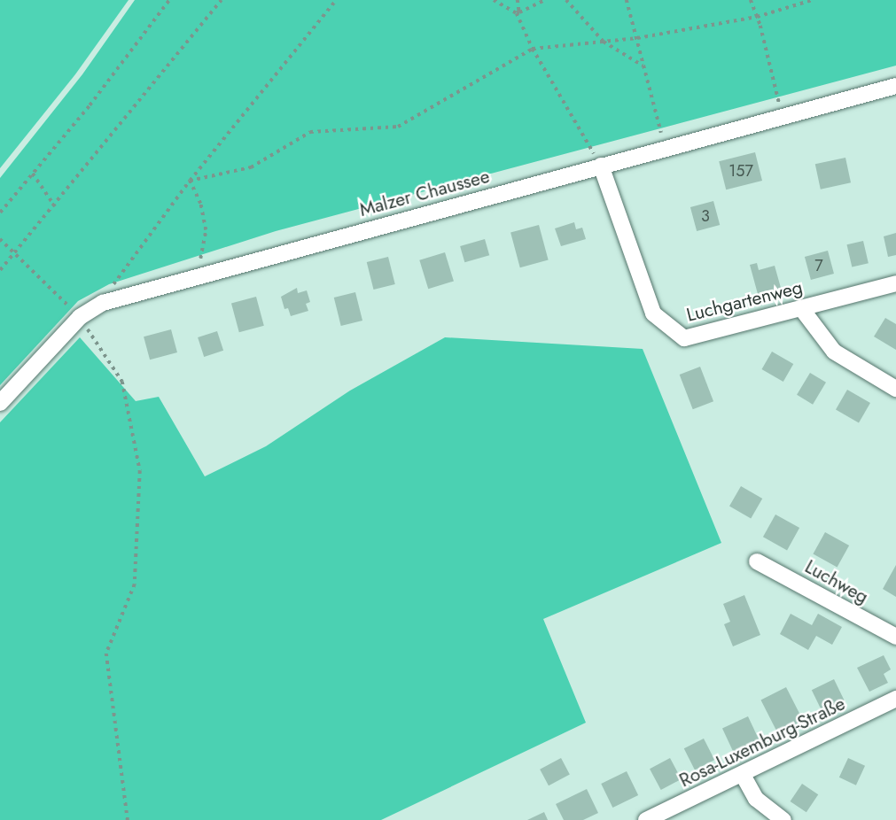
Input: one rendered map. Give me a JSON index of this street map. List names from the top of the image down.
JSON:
{
  "streets": {
    "street": [
      "Malzer Chaussee",
      "Luchgartenweg",
      "Luchweg",
      "Rosa-Luxemburg-Straße"
    ]
  },
  "crossings": [
    ["Malzer Chaussee", "Luchgartenweg"]
  ],
  "house_numbers": ["157", "3", "7"]
}
